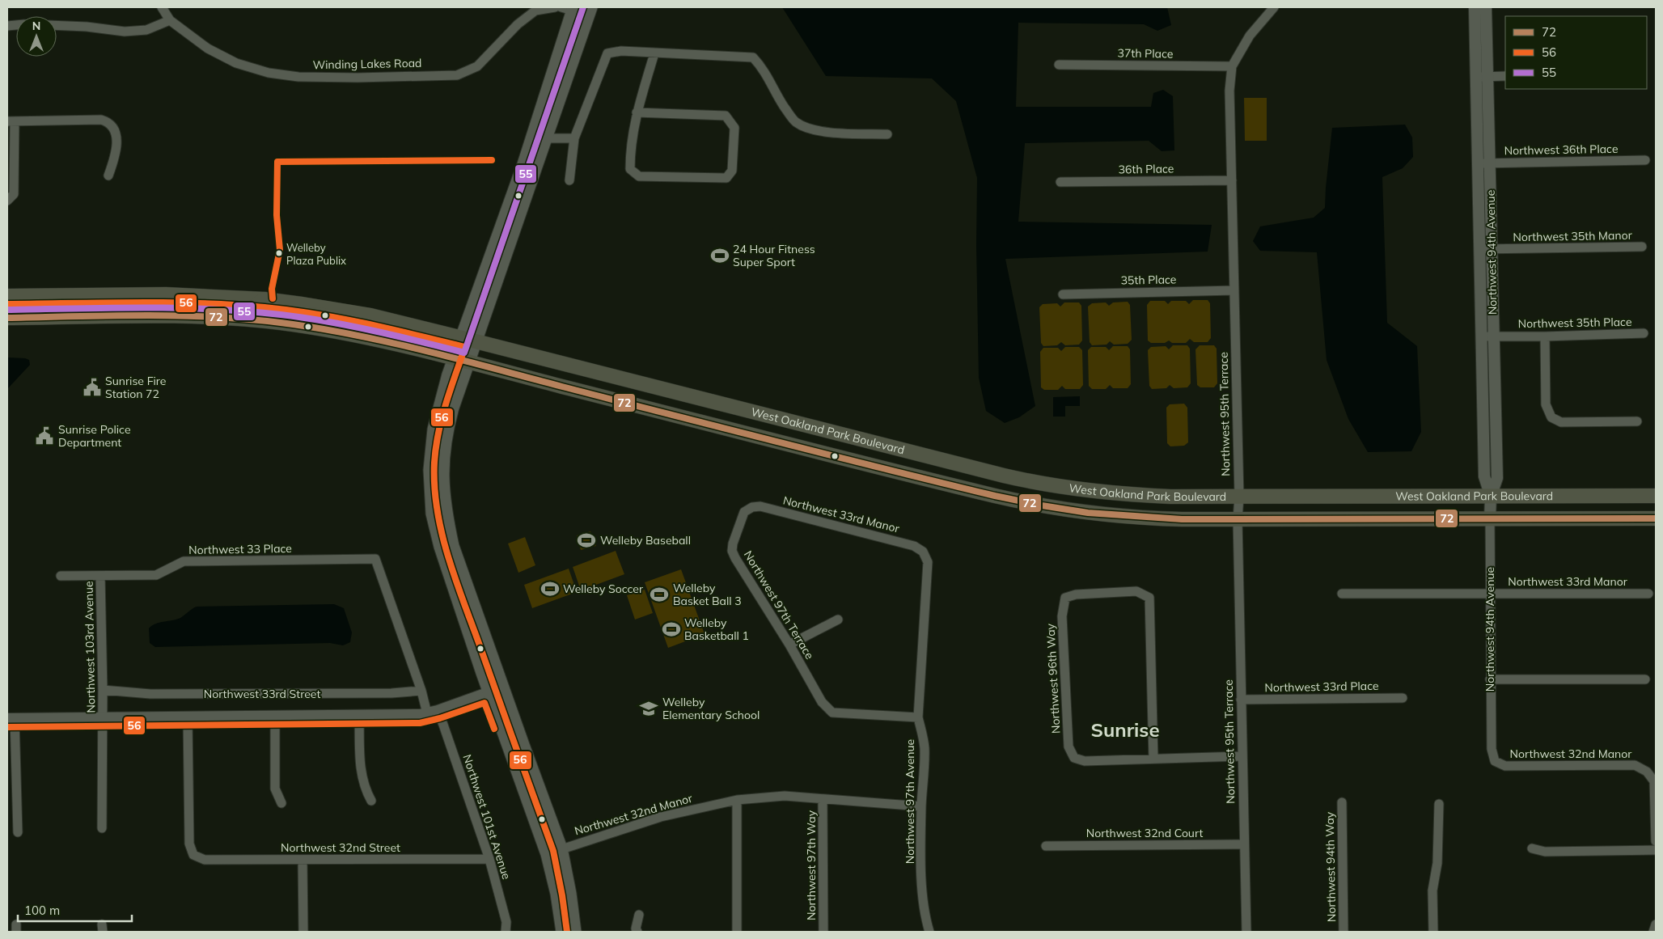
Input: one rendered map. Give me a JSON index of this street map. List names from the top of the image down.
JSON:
{
  "streets": {
    "main road": ["West Oakland Park Boulevard"],
    "street": [
      "37th Place",
      "Winding Lakes Road",
      "Northwest 36th Place",
      "36th Place",
      "Northwest 35th Manor",
      "Northwest 94th Avenue",
      "35th Place",
      "Northwest 35th Place",
      "Northwest 95th Terrace",
      "Northwest 33rd Manor",
      "Northwest 33 Place",
      "Northwest 97th Terrace",
      "Northwest 103rd Avenue",
      "Northwest 96th Way",
      "Northwest 33rd Place",
      "Northwest 33rd Street",
      "Northwest 32nd Manor",
      "Northwest 97th Avenue",
      "Northwest 101st Avenue",
      "Northwest 32nd Court",
      "Northwest 32nd Street",
      "Northwest 97th Way",
      "Northwest 94th Way"
    ]
  },
  "crossings": [
    ["37th Place", "Northwest 95th Terrace"],
    ["Northwest 36th Place", "Northwest 94th Avenue"],
    ["36th Place", "Northwest 95th Terrace"],
    ["Northwest 35th Manor", "Northwest 94th Avenue"],
    ["Northwest 94th Avenue", "Northwest 35th Place"],
    ["Northwest 94th Avenue", "West Oakland Park Boulevard"],
    ["Northwest 94th Avenue", "Northwest 33rd Manor"],
    ["Northwest 94th Avenue", "Northwest 32nd Manor"],
    ["35th Place", "Northwest 95th Terrace"],
    ["Northwest 95th Terrace", "West Oakland Park Boulevard"],
    ["Northwest 95th Terrace", "Northwest 33rd Place"],
    ["Northwest 95th Terrace", "Northwest 32nd Court"],
    ["Northwest 33rd Manor", "Northwest 97th Terrace"],
    ["Northwest 33rd Manor", "Northwest 97th Avenue"],
    ["Northwest 33 Place", "Northwest 103rd Avenue"],
    ["Northwest 33 Place", "Northwest 101st Avenue"],
    ["Northwest 97th Terrace", "Northwest 97th Avenue"],
    ["Northwest 103rd Avenue", "Northwest 33rd Street"],
    ["Northwest 33rd Street", "Northwest 101st Avenue"],
    ["Northwest 33rd Street", "Northwest 32nd Street"],
    ["Northwest 32nd Manor", "Northwest 97th Avenue"],
    ["Northwest 32nd Manor", "Northwest 97th Way"],
    ["Northwest 101st Avenue", "Northwest 32nd Street"]
  ],
  "districts": ["Sunrise"],
  "places": {
    "other": ["Welleby Plaza Publix"],
    "sports": [
      "24 Hour Fitness Super Sport",
      "Welleby Baseball",
      "Welleby Soccer",
      "Welleby Basket Ball 3",
      "Welleby Basketball 1"
    ],
    "public building": ["Sunrise Fire Station 72", "Sunrise Police Department"],
    "school or university": ["Welleby Elementary School"]
  },
  "lines": ["transit line 55", "transit line 56", "transit line 72"],
  "legend": ["72", "56", "55"],
  "scale_bar": "100 m",
  "north": "top"
}
